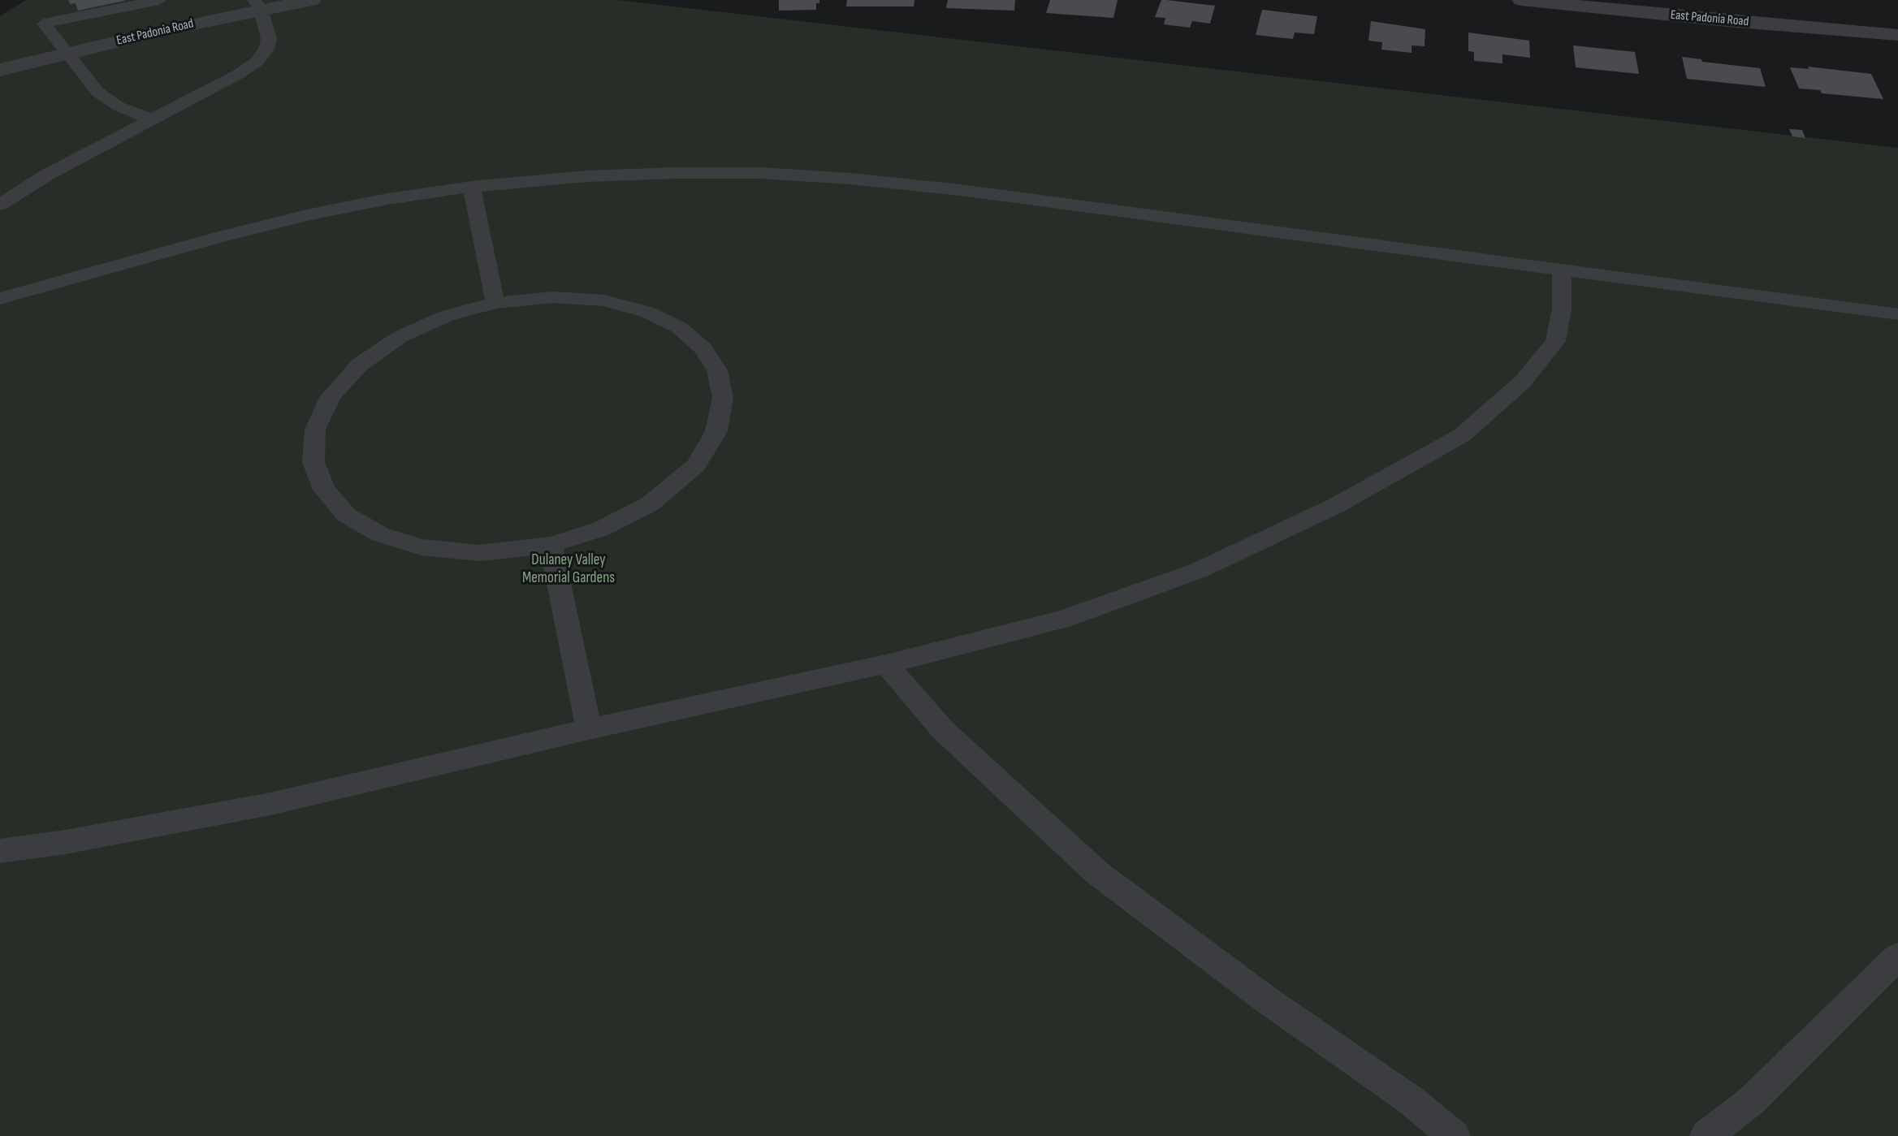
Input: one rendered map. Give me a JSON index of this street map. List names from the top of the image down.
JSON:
{
  "streets": {
    "street": ["East Padonia Road"]
  },
  "parks": ["Dulaney Valley Memorial Gardens"]
}
